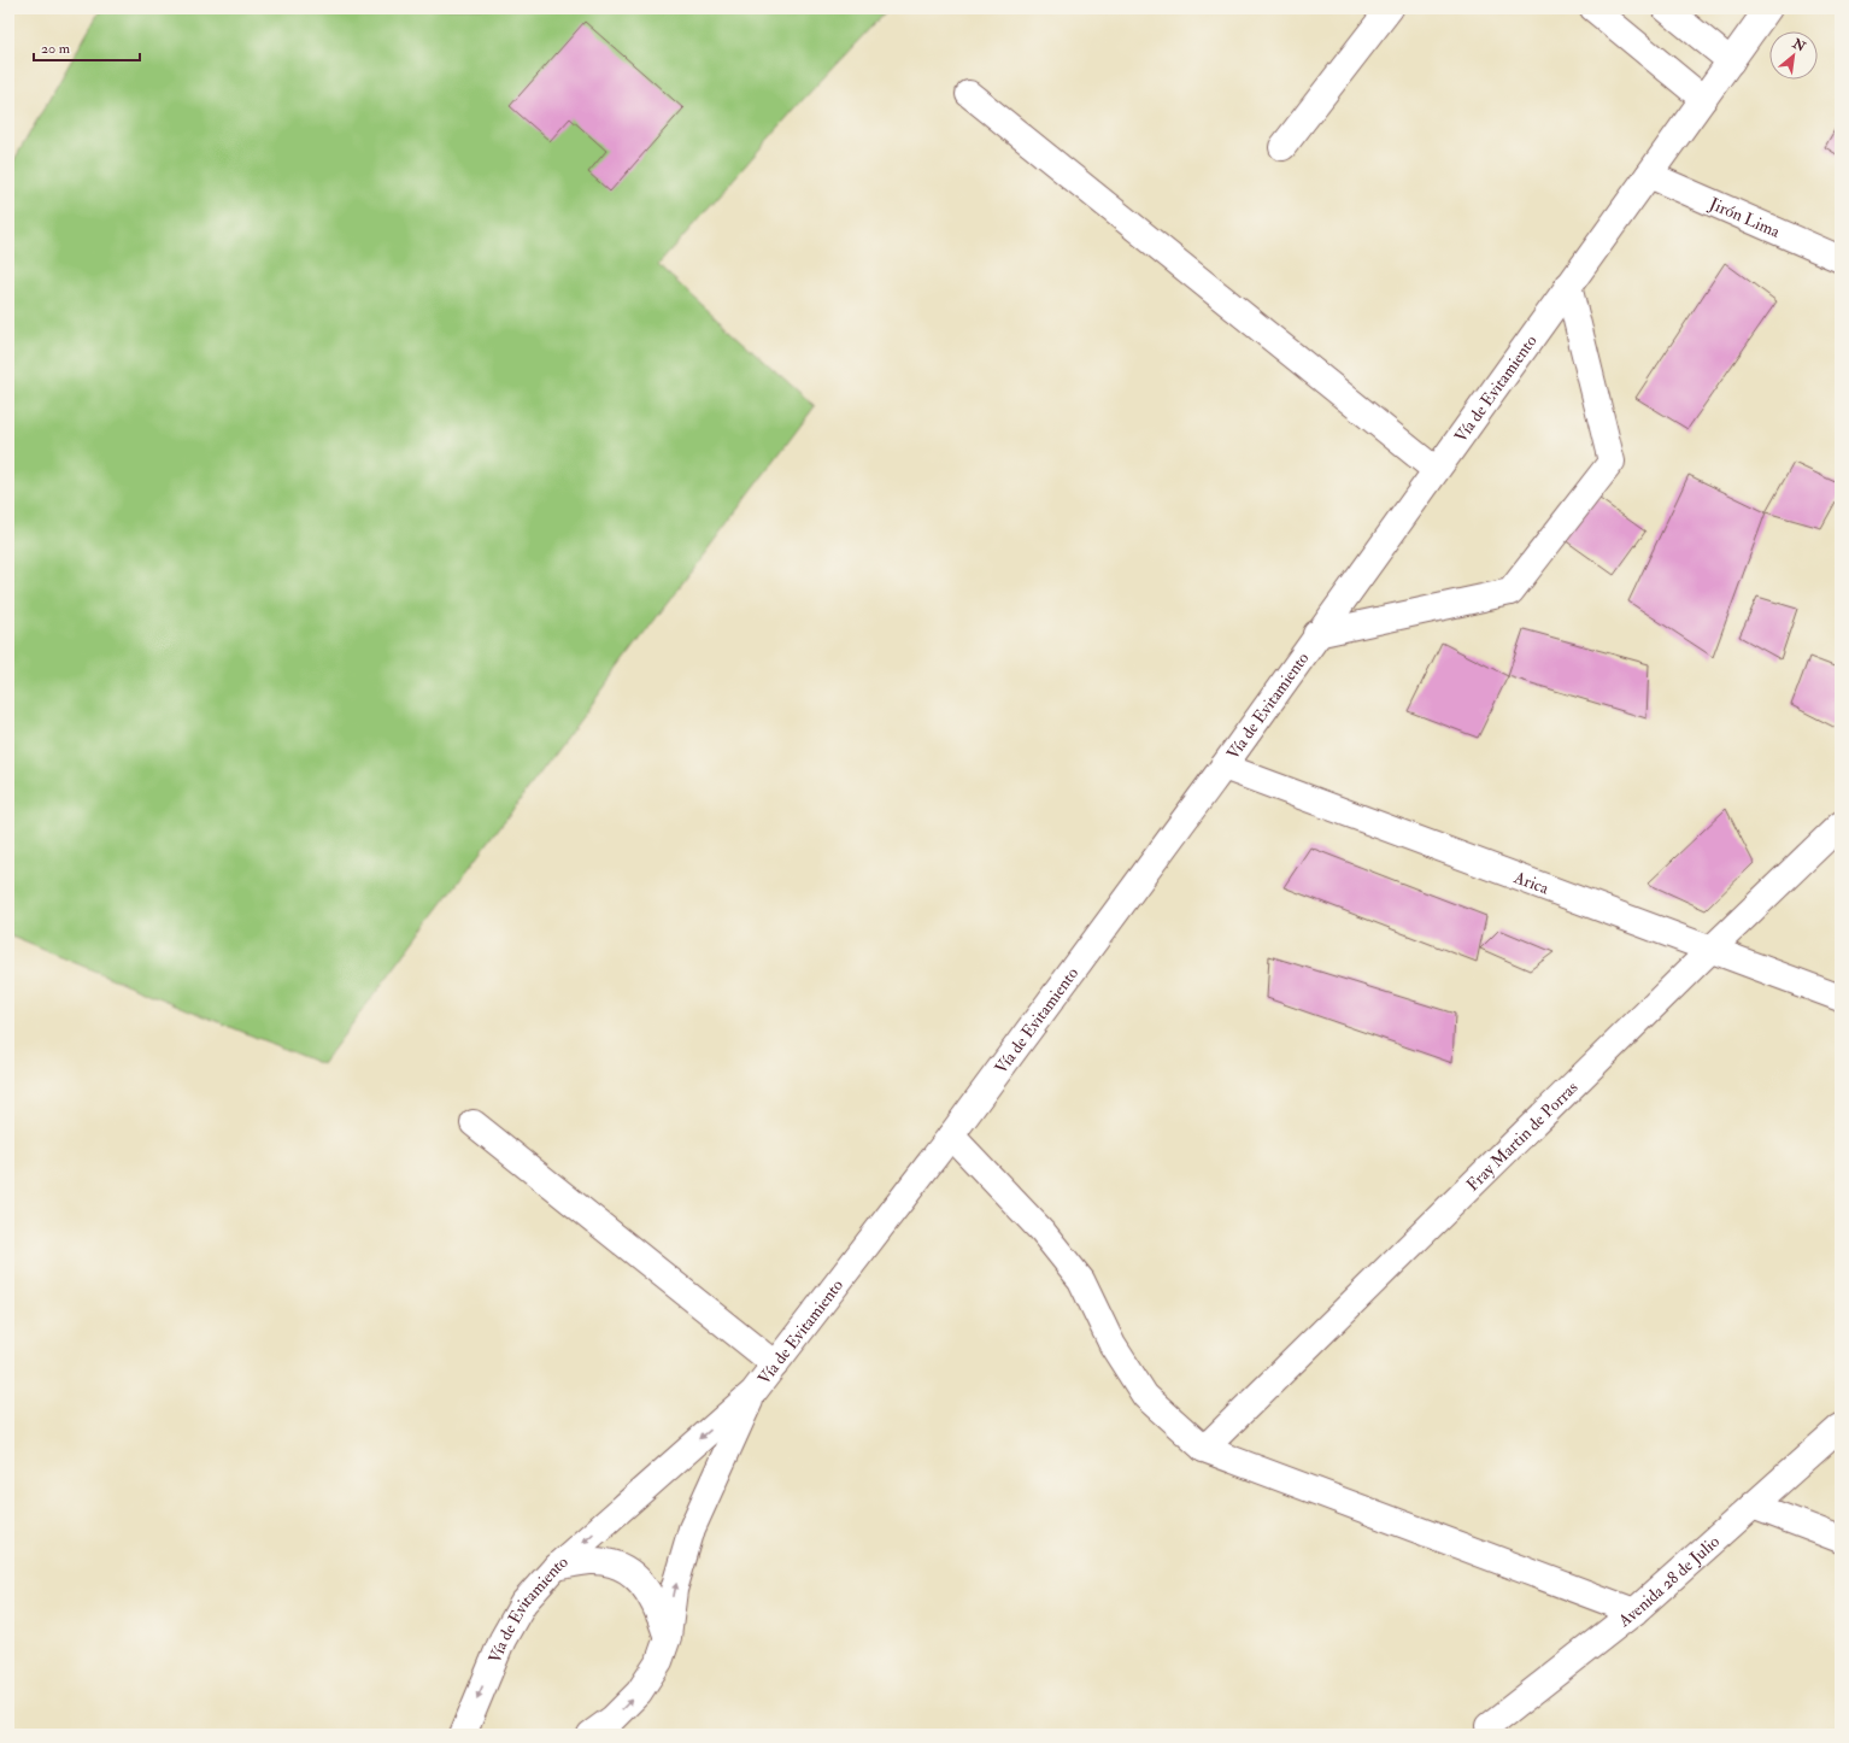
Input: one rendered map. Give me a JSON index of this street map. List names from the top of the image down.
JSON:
{
  "streets": {
    "main road": [
      "Jirón Lima",
      "Vía de Evitamiento",
      "Arica",
      "Fray Martin de Porras",
      "Avenida 28 de Julio"
    ]
  },
  "crossings": [
    ["Jirón Lima", "Vía de Evitamiento"],
    ["Vía de Evitamiento", "Arica"],
    ["Arica", "Fray Martin de Porras"]
  ],
  "scale_bar": "20 m",
  "north": "top right"
}
